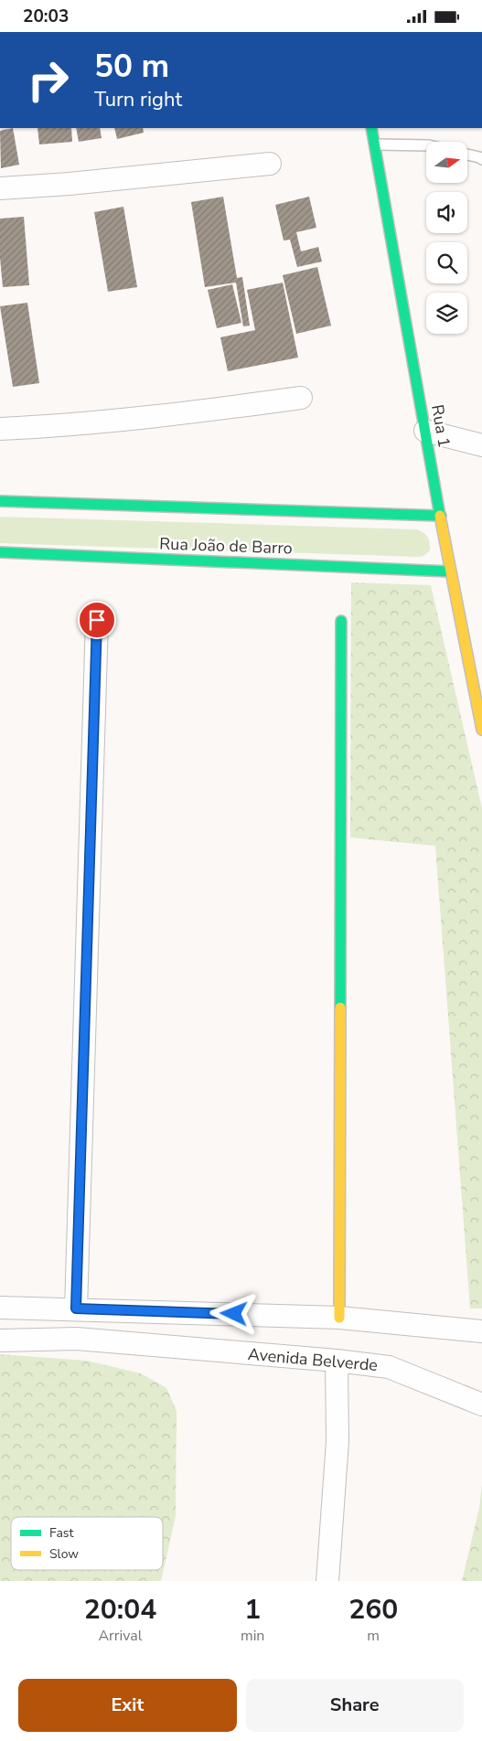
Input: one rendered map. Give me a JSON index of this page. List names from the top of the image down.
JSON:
{
  "streets": {
    "street": ["Rua 1", "Rua João de Barro", "Avenida Belverde"]
  },
  "crossings": [
    ["Rua 1", "Rua João de Barro"]
  ],
  "legend": ["Fast", "Slow"],
  "north": "right",
  "page": {
    "status": "20:03",
    "turn": ["50 m", "Turn right"],
    "eta": [
      "20:04",
      "Arrival",
      "1",
      "min",
      "260",
      "m"
    ],
    "buttons": ["Exit", "Share"]
  }
}
